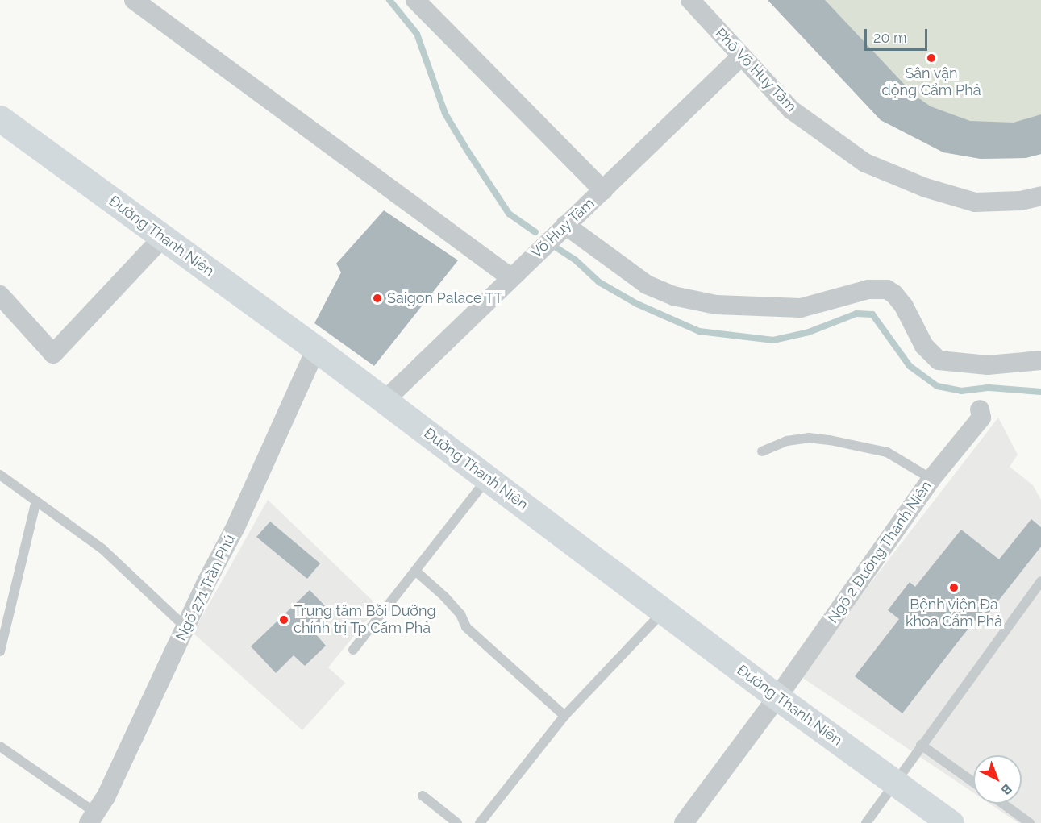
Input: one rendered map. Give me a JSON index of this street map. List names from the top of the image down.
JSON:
{
  "streets": {
    "street": [
      "Phố Võ Huy Tâm",
      "Võ Huy Tâm",
      "Đường Thanh Niên",
      "Ngõ 2 Đường Thanh Niên",
      "Ngõ 271 Trần Phú"
    ]
  },
  "crossings": [
    ["Phố Võ Huy Tâm", "Võ Huy Tâm"],
    ["Võ Huy Tâm", "Đường Thanh Niên"],
    ["Đường Thanh Niên", "Ngõ 2 Đường Thanh Niên"],
    ["Đường Thanh Niên", "Ngõ 271 Trần Phú"]
  ],
  "places": [
    "Sân vận động Cẩm Phả",
    "Saigon Palace TT",
    "Bệnh viện Đa khoa Cẩm Phả",
    "Trung tâm Bồi Dưỡng chính trị Tp Cẩm Phả"
  ],
  "scale_bar": "20 m",
  "north": "bottom right"
}
